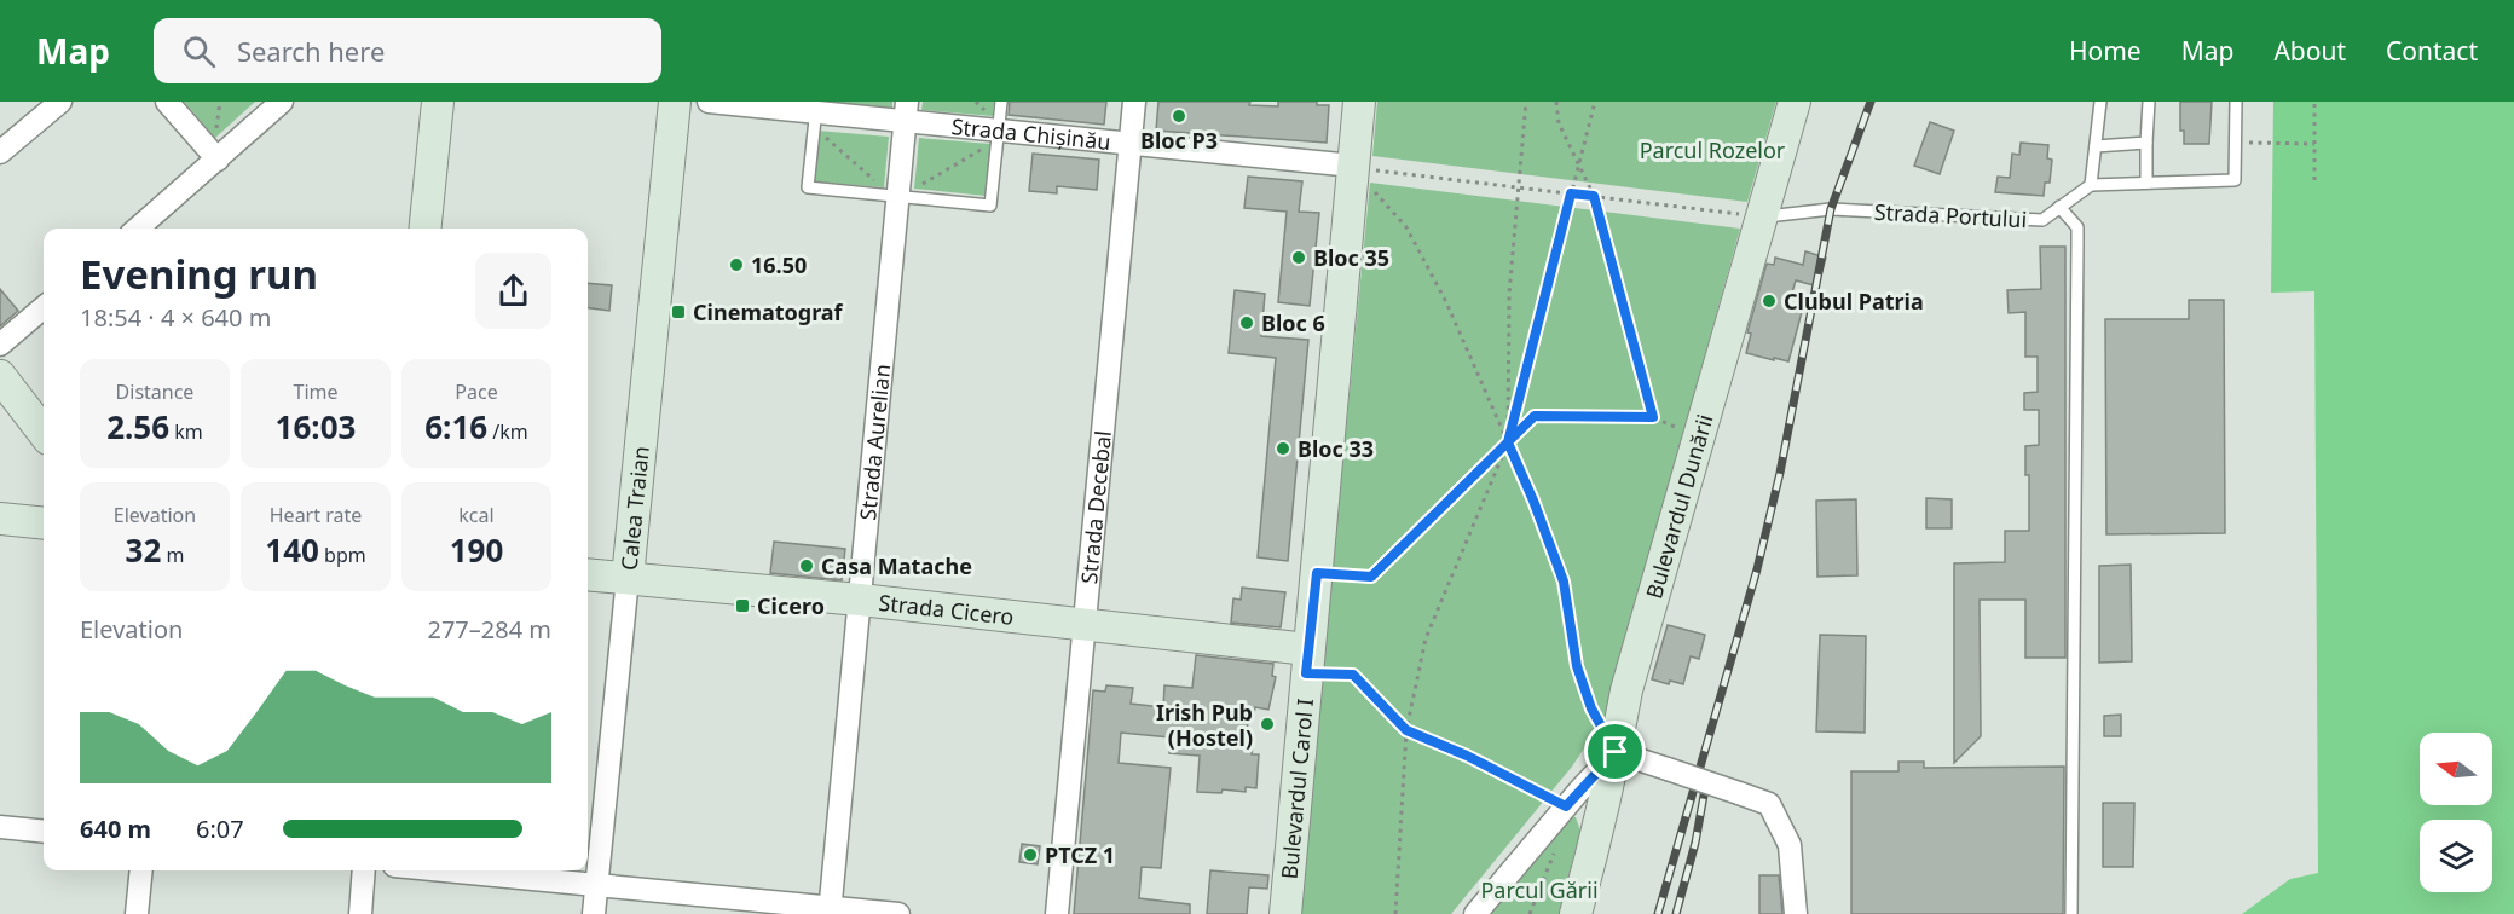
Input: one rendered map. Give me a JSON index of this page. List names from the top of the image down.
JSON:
{
  "streets": {
    "street": [
      "Strada Chișinău",
      "Strada Aurelian",
      "Bulevardul Dunării",
      "Calea Traian",
      "Strada Decebal",
      "Strada Cicero",
      "Bulevardul Carol I"
    ],
    "lane": ["Strada Portului"]
  },
  "crossings": [
    ["Strada Chișinău", "Strada Aurelian"],
    ["Strada Chișinău", "Strada Decebal"],
    ["Strada Chișinău", "Bulevardul Carol I"],
    ["Strada Portului", "Bulevardul Dunării"],
    ["Strada Aurelian", "Strada Cicero"],
    ["Calea Traian", "Strada Cicero"],
    ["Strada Decebal", "Strada Cicero"],
    ["Strada Cicero", "Bulevardul Carol I"]
  ],
  "parks": ["Parcul Rozelor", "Parcul Gării"],
  "places": {
    "other": [
      "Bloc P3",
      "Bloc 35",
      "16.50",
      "Clubul Patria",
      "Bloc 6",
      "Bloc 33",
      "Casa Matache",
      "Irish Pub (Hostel)",
      "PTCZ 1"
    ],
    "transit": ["Cinematograf", "Cicero"]
  },
  "north": "left",
  "page": {
    "header": "Map",
    "search": "Search here",
    "nav": [
      "Home",
      "Map",
      "About",
      "Contact"
    ],
    "heading": ["Evening run", "18:54 · 4 × 640 m"],
    "stats": [
      ["Distance", "2.56 km"],
      ["Time", "16:03"],
      ["Pace", "6:16 /km"],
      ["Elevation", "32 m"],
      ["Heart rate", "140 bpm"],
      ["kcal", "190"]
    ],
    "chart": ["Elevation", "277–284 m"],
    "list": [
      {
        "name": "640 m",
        "note": "6:07"
      }
    ]
  }
}
